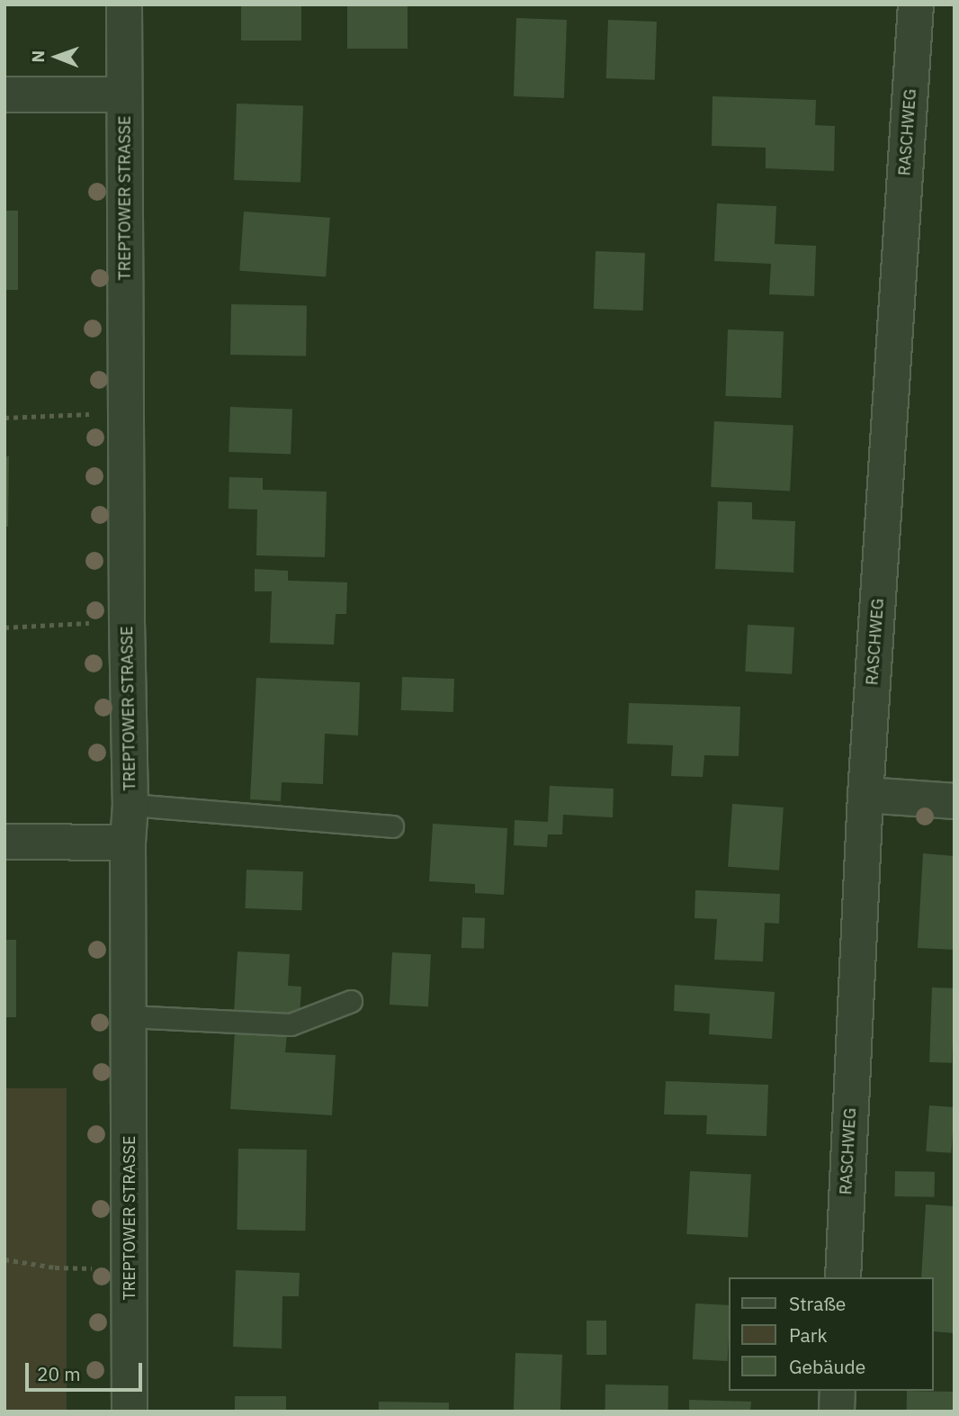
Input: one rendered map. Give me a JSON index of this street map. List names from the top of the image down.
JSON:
{
  "streets": {
    "street": ["RASCHWEG", "TREPTOWER STRASSE"]
  },
  "legend": ["Straße", "Park", "Gebäude"],
  "scale_bar": "20 m",
  "north": "left"
}
